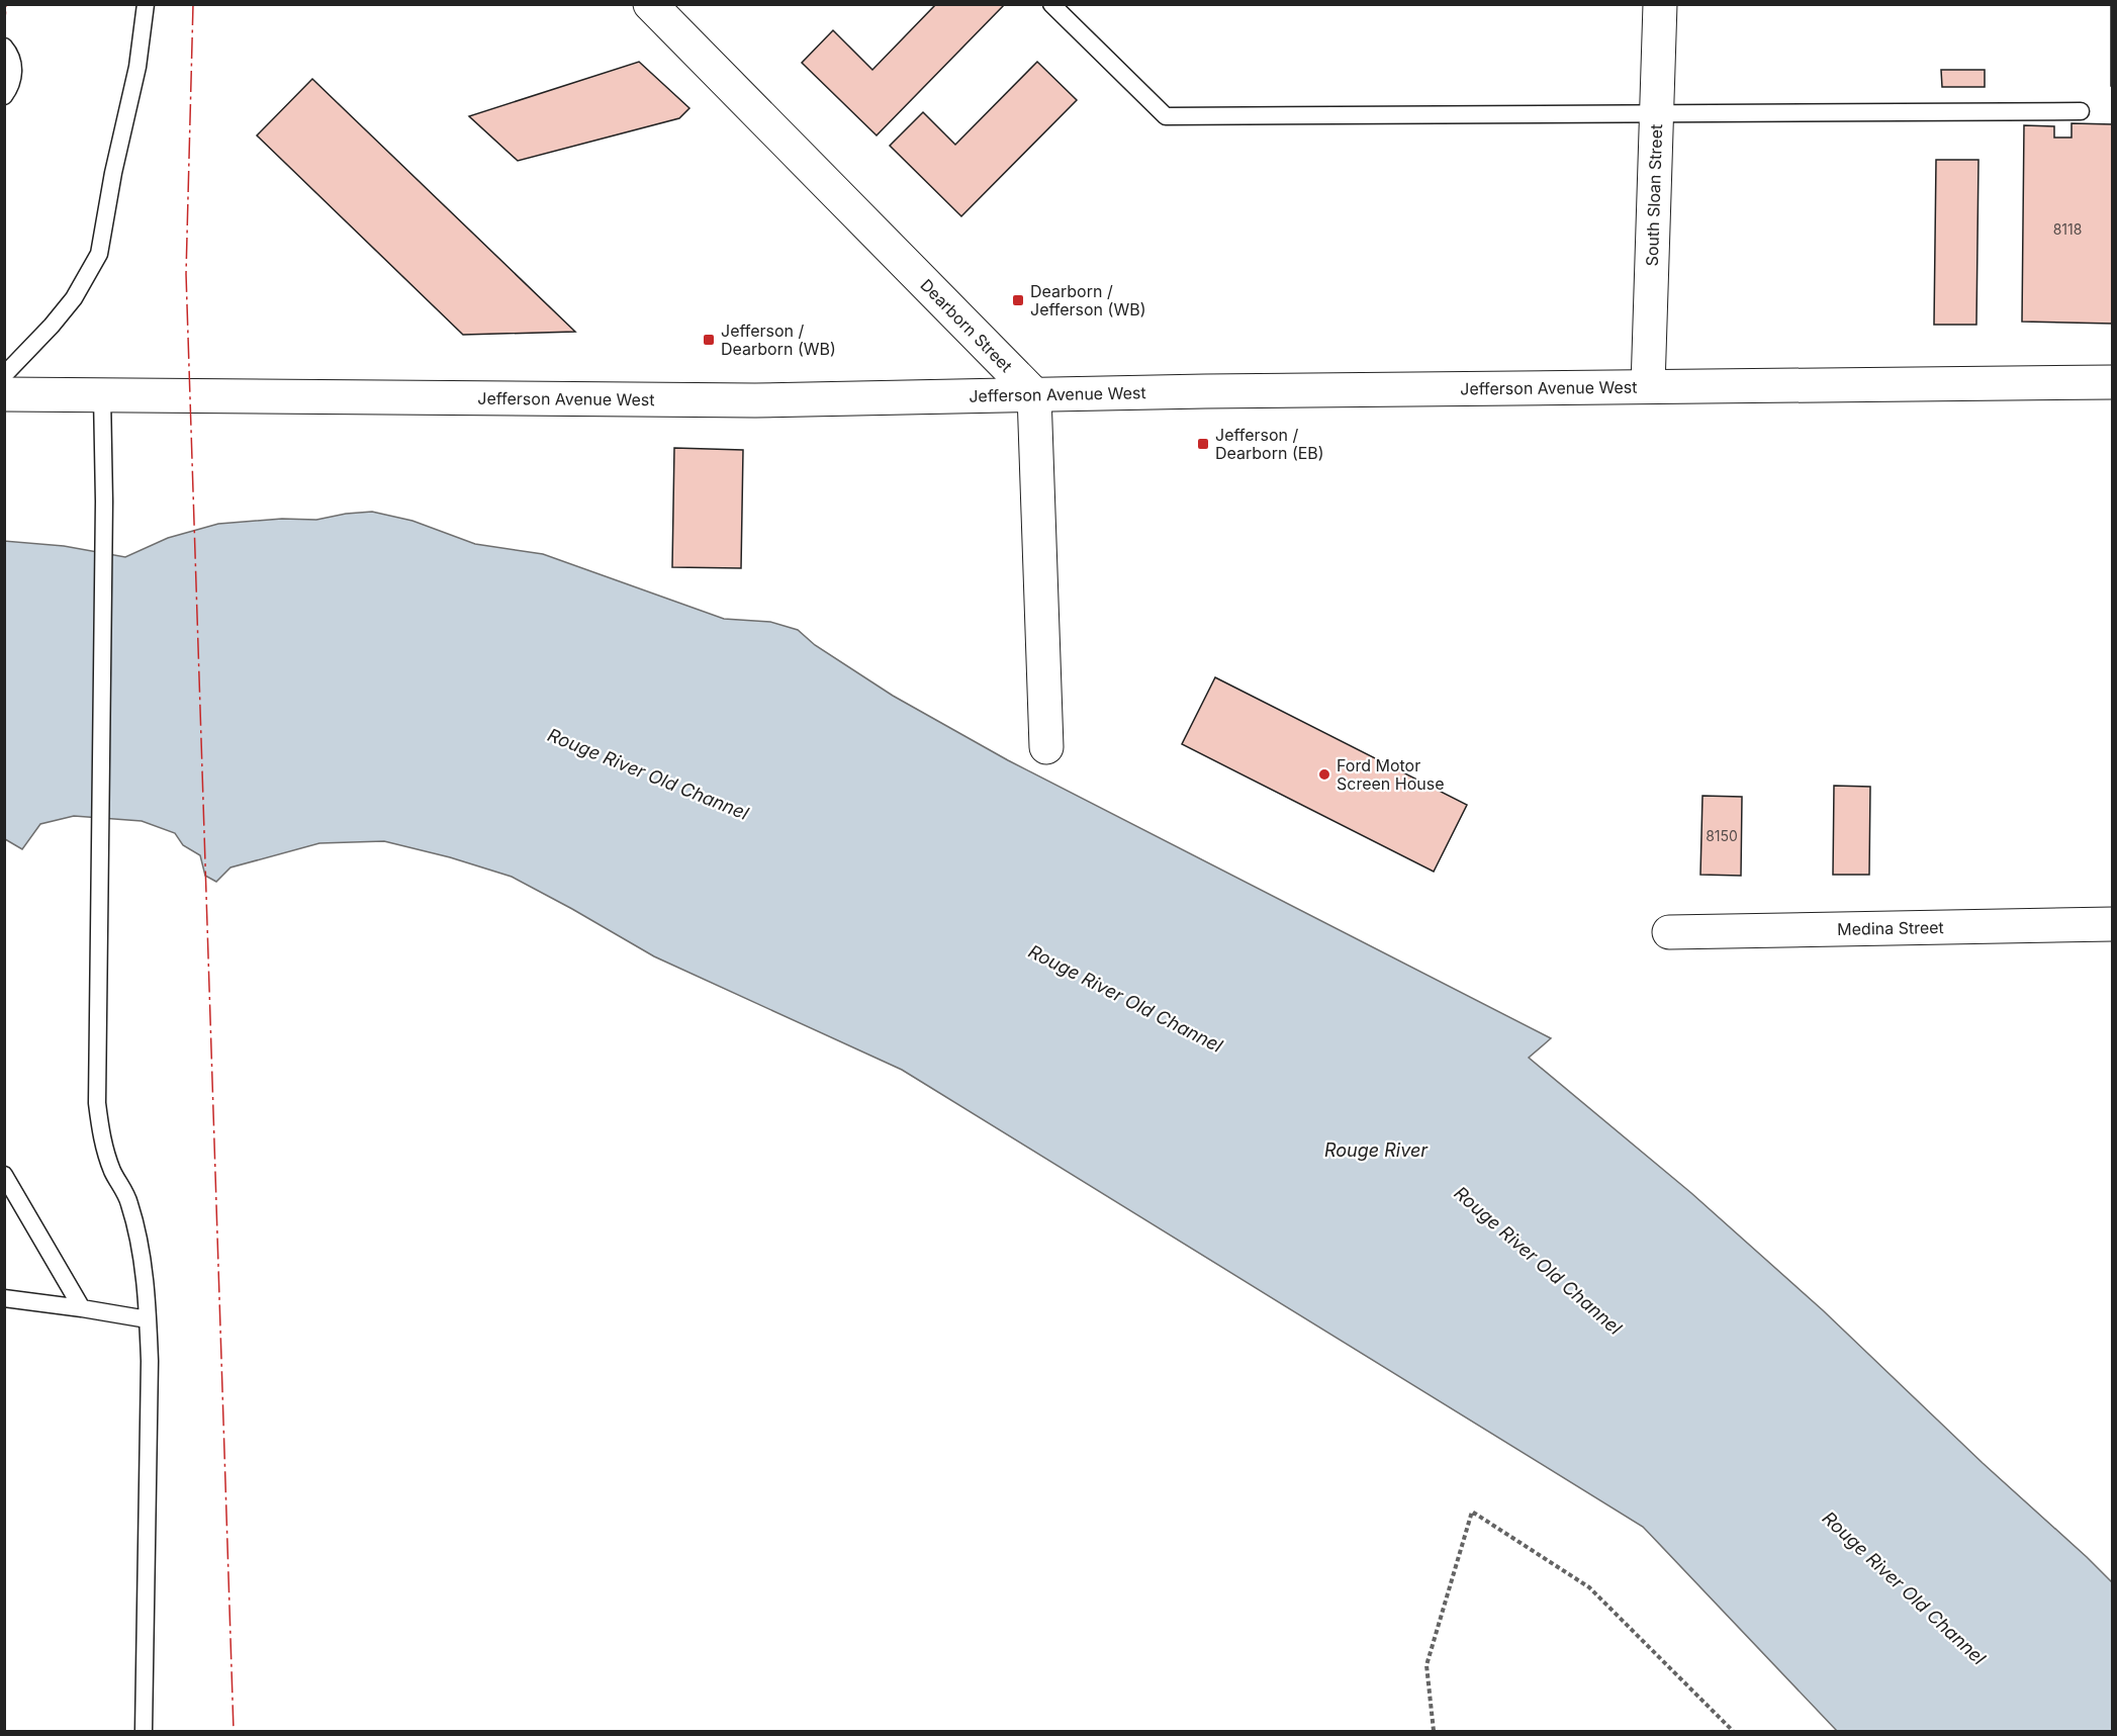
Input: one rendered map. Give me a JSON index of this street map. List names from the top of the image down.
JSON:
{
  "streets": {
    "main road": [
      "South Sloan Street",
      "Dearborn Street",
      "Jefferson Avenue West",
      "Medina Street"
    ]
  },
  "crossings": [
    ["South Sloan Street", "Jefferson Avenue West"],
    ["Dearborn Street", "Jefferson Avenue West"]
  ],
  "water": ["Rouge River Old Channel", "Rouge River"],
  "places": {
    "transit": ["Dearborn / Jefferson (WB)", "Jefferson / Dearborn (WB)", "Jefferson / Dearborn (EB)"],
    "other": ["Ford Motor Screen House"]
  },
  "house_numbers": ["8118", "8150"]
}
